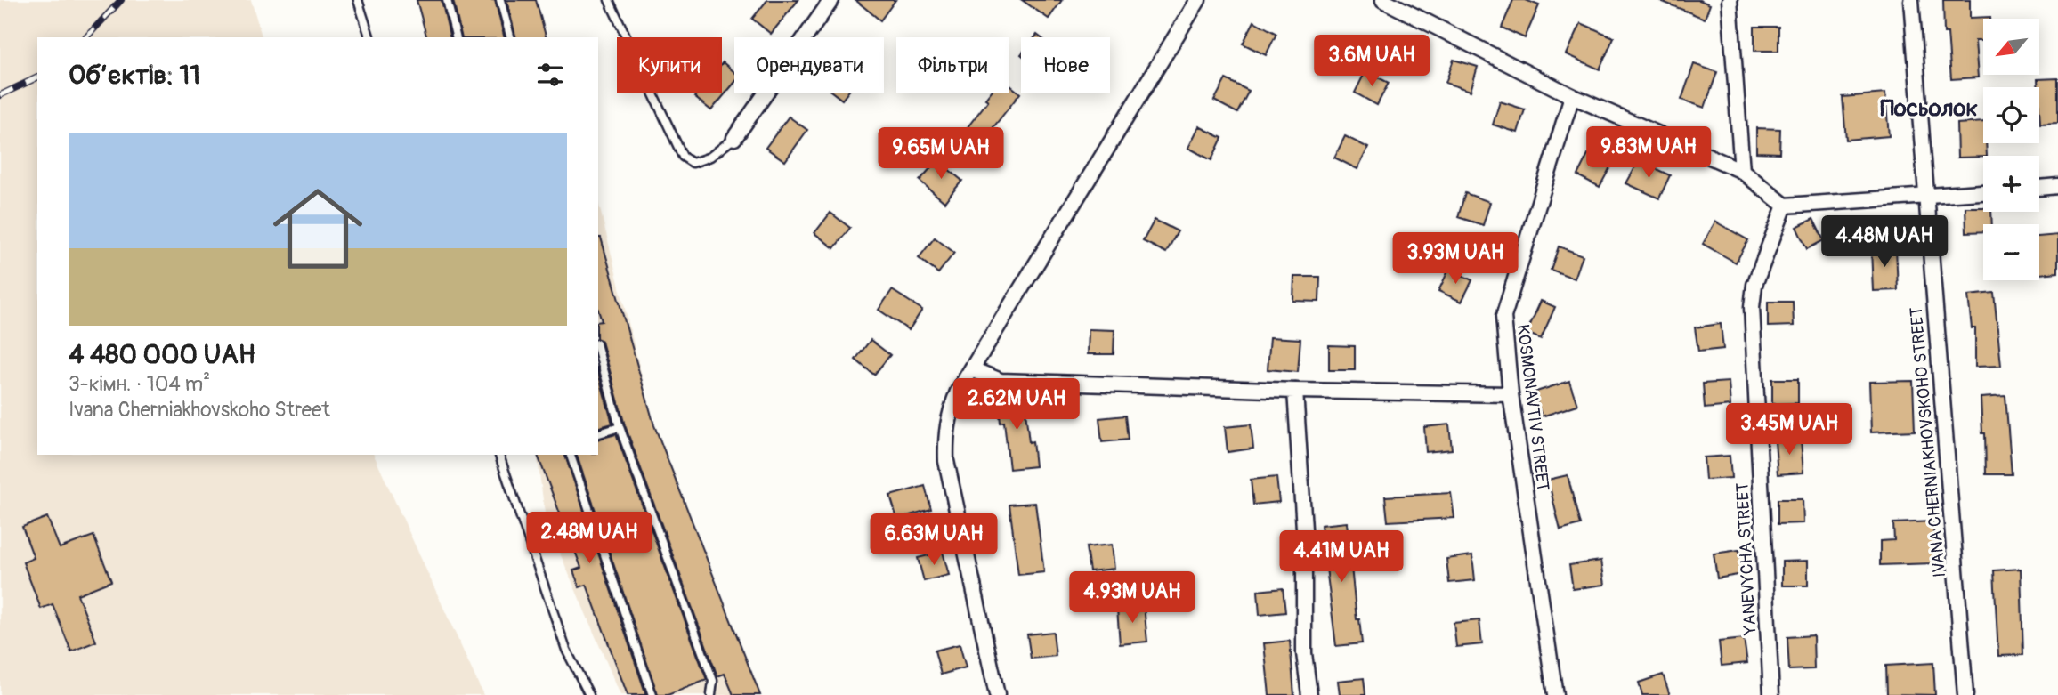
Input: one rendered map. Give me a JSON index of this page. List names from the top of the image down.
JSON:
{
  "streets": {
    "street": ["KOSMONAVTIV STREET", "IVANA CHERNIAKHOVSKOHO STREET", "YANEVYCHA STREET"]
  },
  "districts": ["Посьолок"],
  "north": "bottom left",
  "page": {
    "map_buttons": ["+", "−"],
    "price": [
      "3.6M UAH",
      "9.83M UAH",
      "9.65M UAH",
      "4.48M UAH",
      "3.93M UAH",
      "2.62M UAH",
      "3.45M UAH",
      "2.48M UAH",
      "6.63M UAH",
      "4.41M UAH",
      "4.93M UAH"
    ],
    "chip": [
      "Купити",
      "Орендувати",
      "Фільтри",
      "Нове"
    ],
    "heading": "Об’єктів: 11",
    "list": [
      {
        "name": "4 480 000 UAH",
        "note": "3-кімн. · 104 m² · Ivana Cherniakhovskoho Street"
      }
    ]
  }
}
